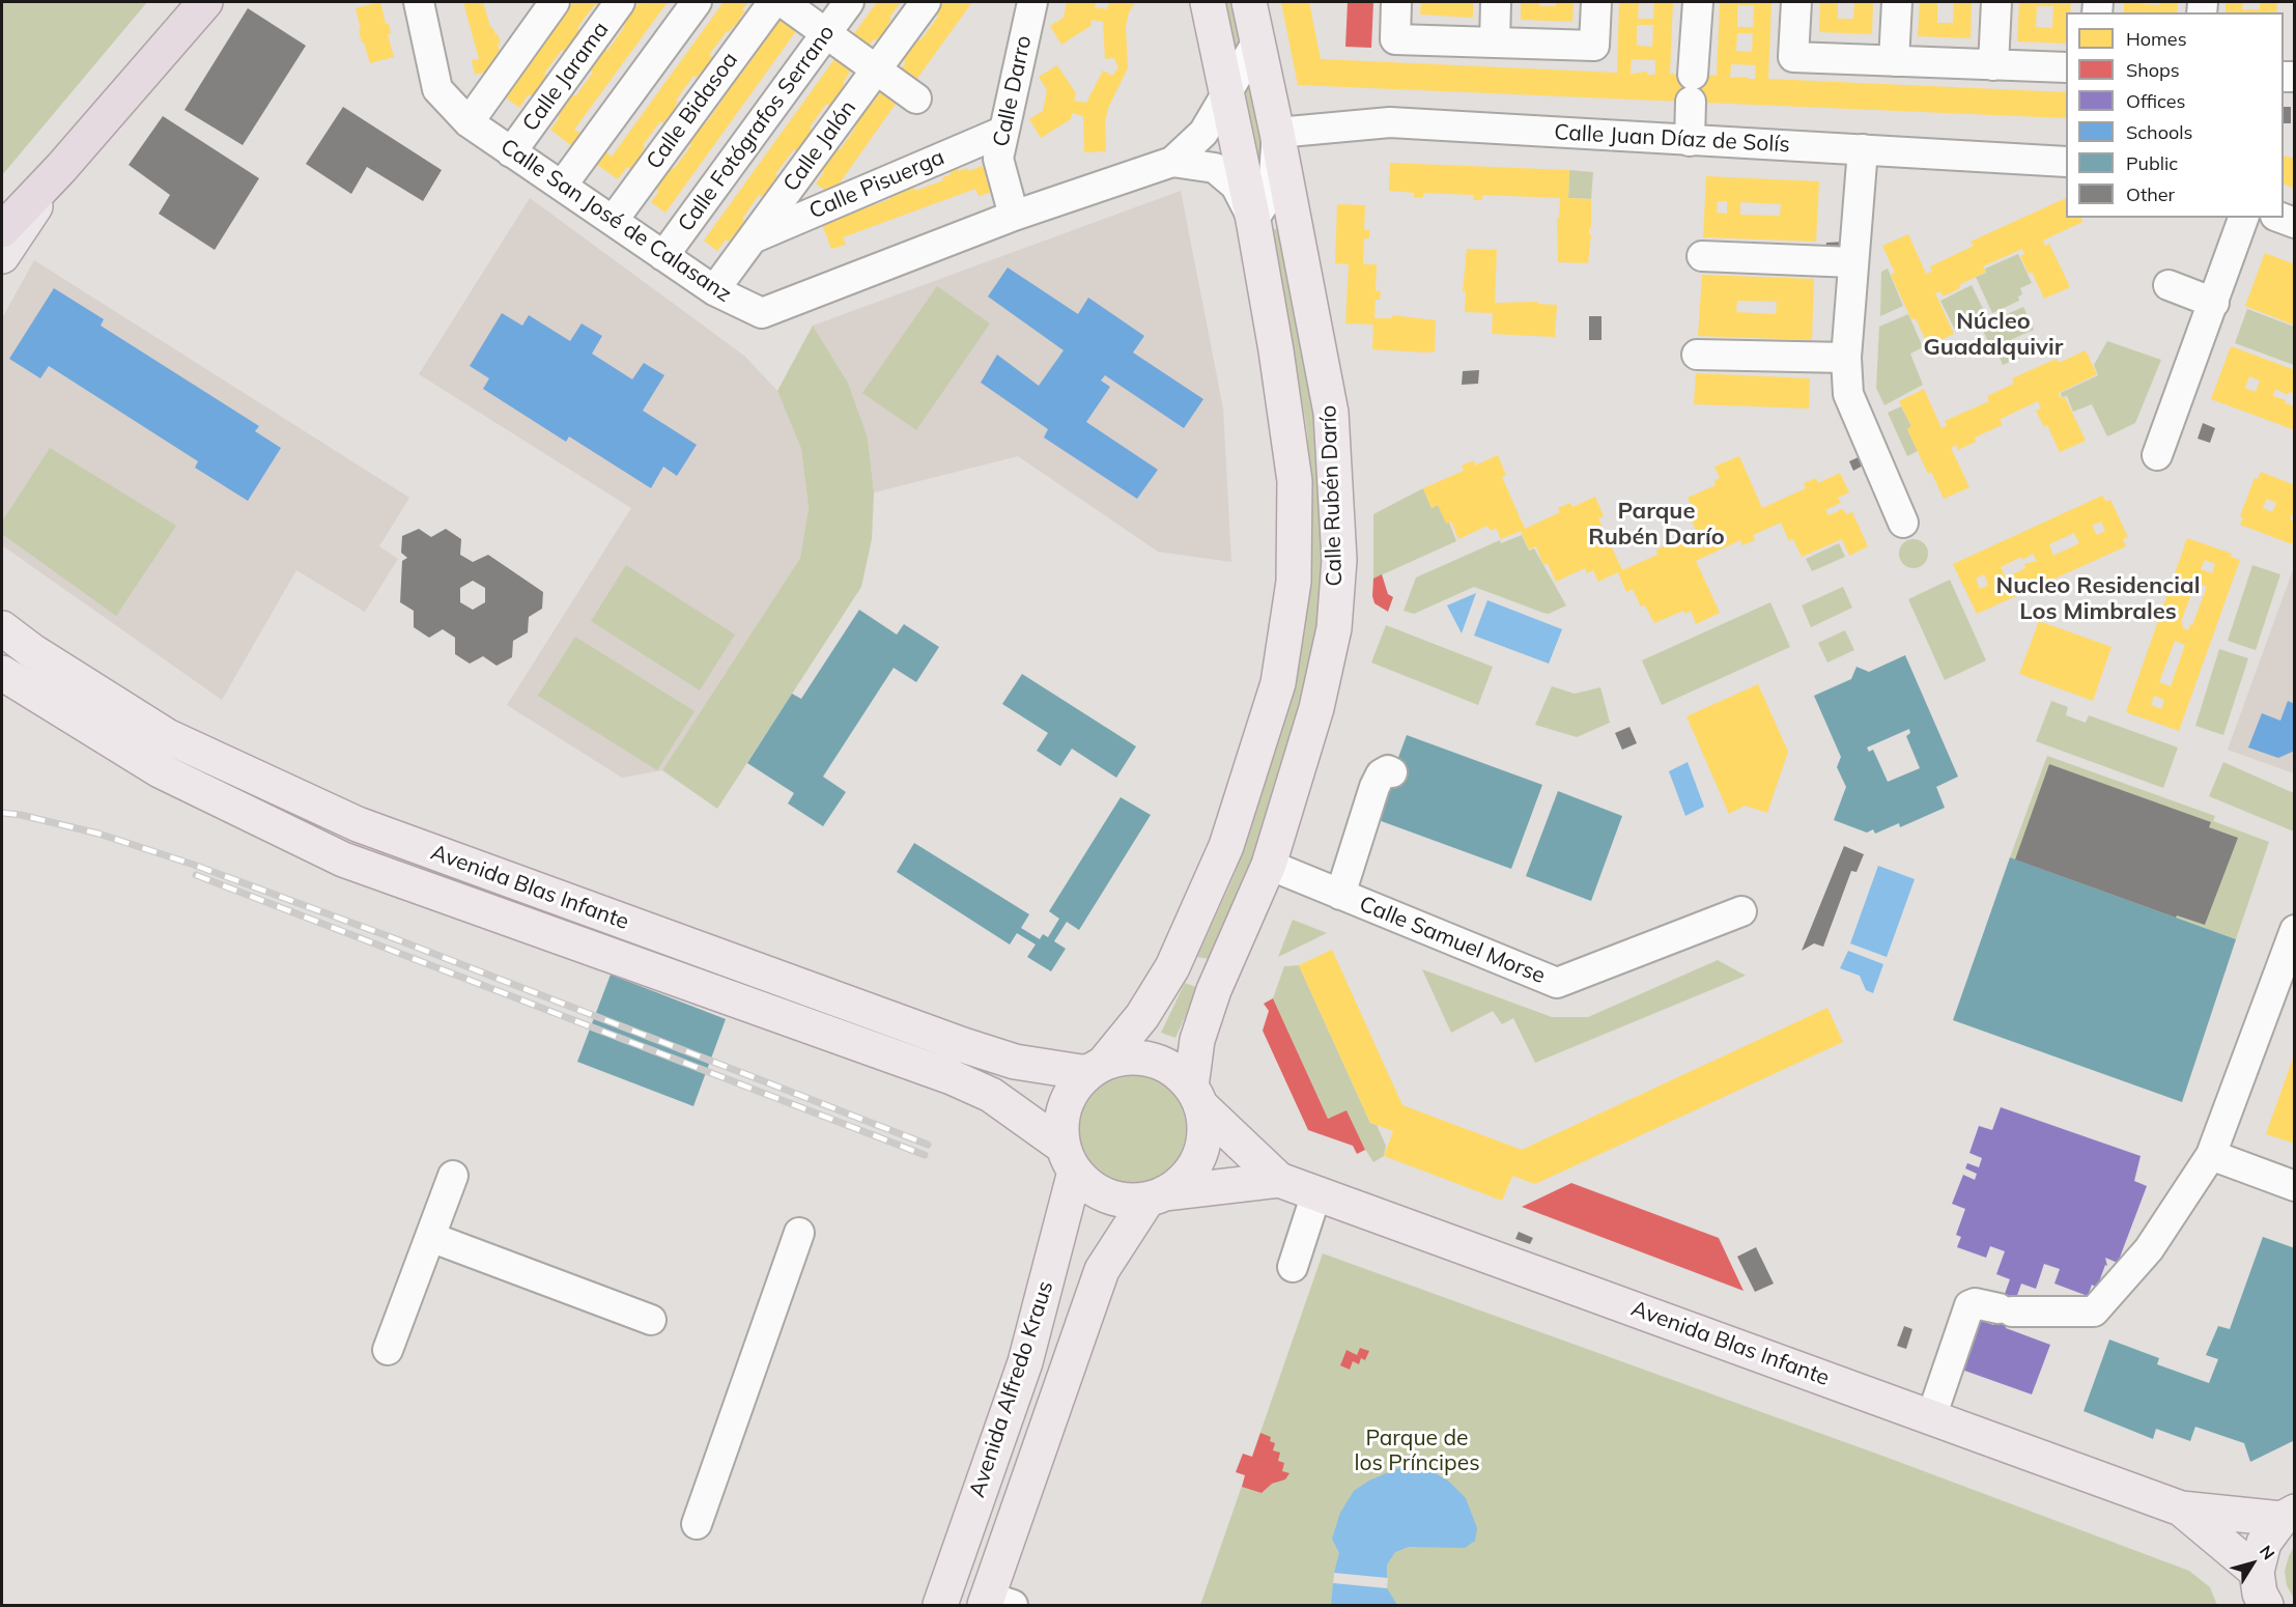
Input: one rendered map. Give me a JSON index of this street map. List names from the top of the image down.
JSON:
{
  "streets": {
    "main road": ["Calle Rubén Darío", "Avenida Blas Infante", "Avenida Alfredo Kraus"],
    "street": [
      "Calle Jarama",
      "Calle Darro",
      "Calle Bidasoa",
      "Calle Fotógrafos Serrano",
      "Calle Juan Díaz de Solís",
      "Calle Jalón",
      "Calle Pisuerga",
      "Calle San José de Calasanz",
      "Calle Samuel Morse"
    ]
  },
  "crossings": [
    ["Calle Jarama", "Calle San José de Calasanz"],
    ["Calle Darro", "Calle Pisuerga"],
    ["Calle Darro", "Calle San José de Calasanz"],
    ["Calle Bidasoa", "Calle San José de Calasanz"],
    ["Calle Fotógrafos Serrano", "Calle San José de Calasanz"],
    ["Calle Juan Díaz de Solís", "Calle Rubén Darío"],
    ["Calle Jalón", "Calle Pisuerga"],
    ["Calle Jalón", "Calle San José de Calasanz"],
    ["Calle Rubén Darío", "Avenida Blas Infante"],
    ["Calle Rubén Darío", "Calle Samuel Morse"],
    ["Calle Rubén Darío", "Avenida Alfredo Kraus"],
    ["Avenida Blas Infante", "Avenida Alfredo Kraus"]
  ],
  "districts": ["Núcleo Guadalquivir", "Parque Rubén Darío", "Nucleo Residencial Los Mimbrales"],
  "parks": ["Parque de los Príncipes"],
  "legend": [
    "Homes",
    "Shops",
    "Offices",
    "Schools",
    "Public",
    "Other"
  ],
  "north": "top right"
}
